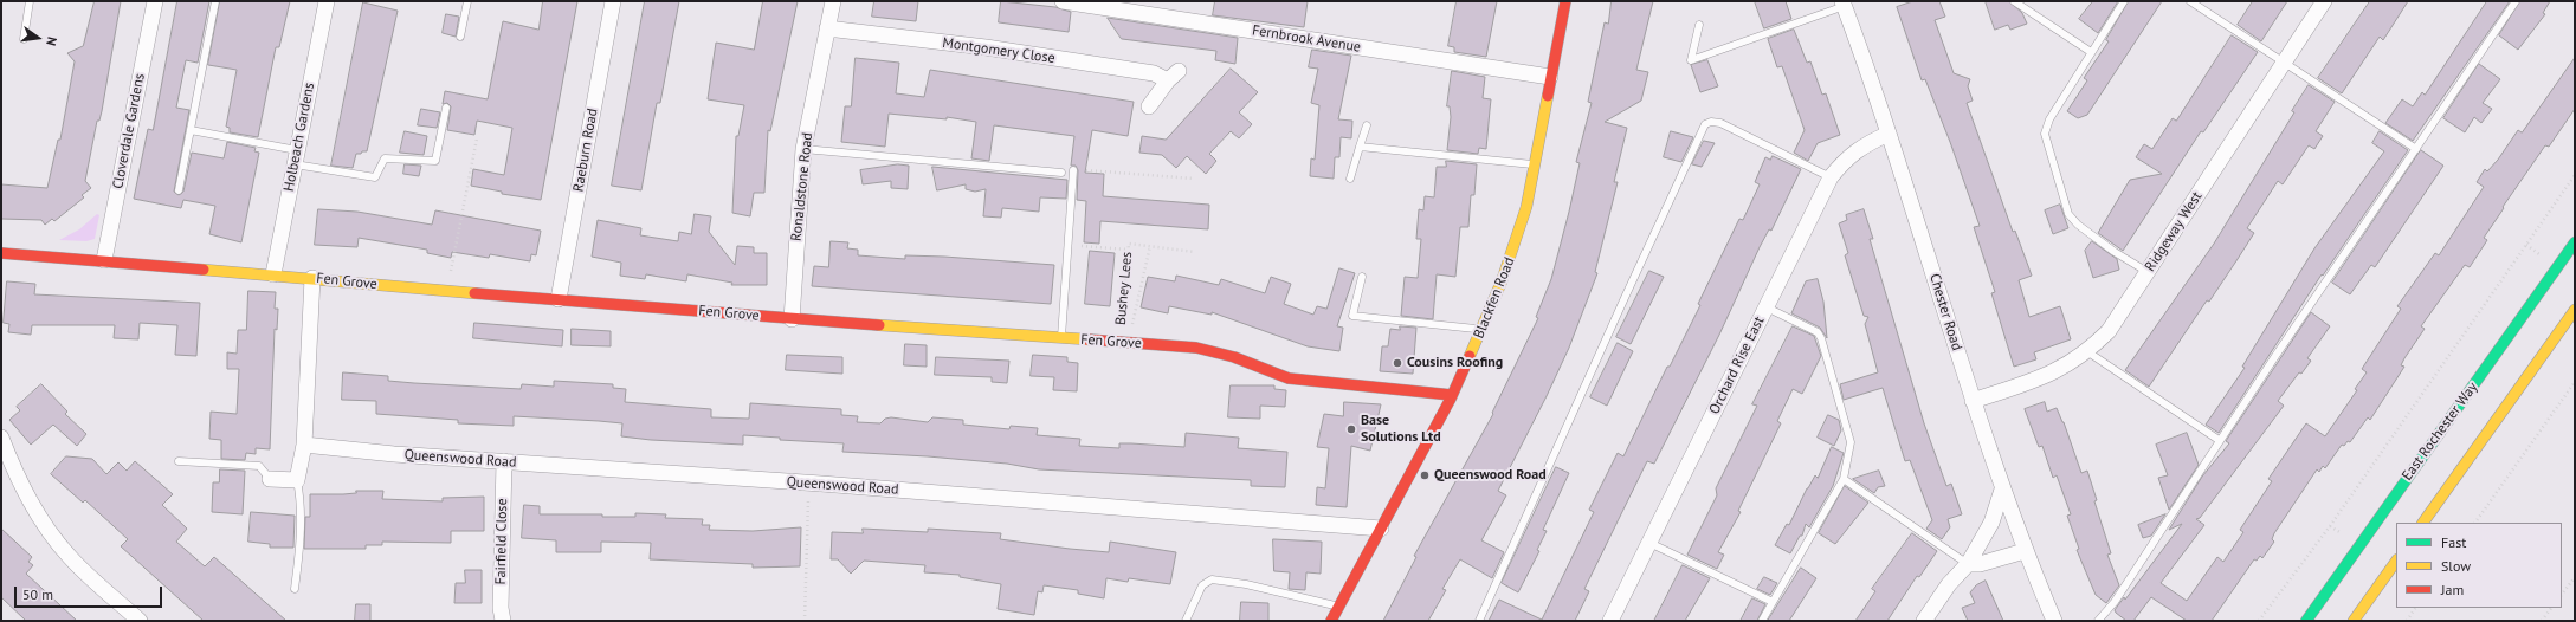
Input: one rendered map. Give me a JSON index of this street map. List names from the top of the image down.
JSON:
{
  "streets": {
    "main road": ["Fen Grove", "Blackfen Road", "East Rochester Way"],
    "street": [
      "Fernbrook Avenue",
      "Montgomery Close",
      "Cloverdale Gardens",
      "Holbeach Gardens",
      "Raeburn Road",
      "Ronaldstone Road",
      "Ridgeway West",
      "Chester Road",
      "Orchard Rise East",
      "Queenswood Road",
      "Fairfield Close"
    ],
    "path": ["Bushey Lees"]
  },
  "crossings": [
    ["Fernbrook Avenue", "Blackfen Road"],
    ["Montgomery Close", "Ronaldstone Road"],
    ["Cloverdale Gardens", "Fen Grove"],
    ["Holbeach Gardens", "Fen Grove"],
    ["Raeburn Road", "Fen Grove"],
    ["Ronaldstone Road", "Fen Grove"],
    ["Ridgeway West", "Chester Road"],
    ["Fen Grove", "Bushey Lees"],
    ["Fen Grove", "Blackfen Road"],
    ["Blackfen Road", "Queenswood Road"],
    ["Chester Road", "Orchard Rise East"],
    ["Queenswood Road", "Fairfield Close"]
  ],
  "places": ["Cousins Roofing", "Base Solutions Ltd", "Queenswood Road"],
  "legend": ["Fast", "Slow", "Jam"],
  "scale_bar": "50 m",
  "north": "right"
}
